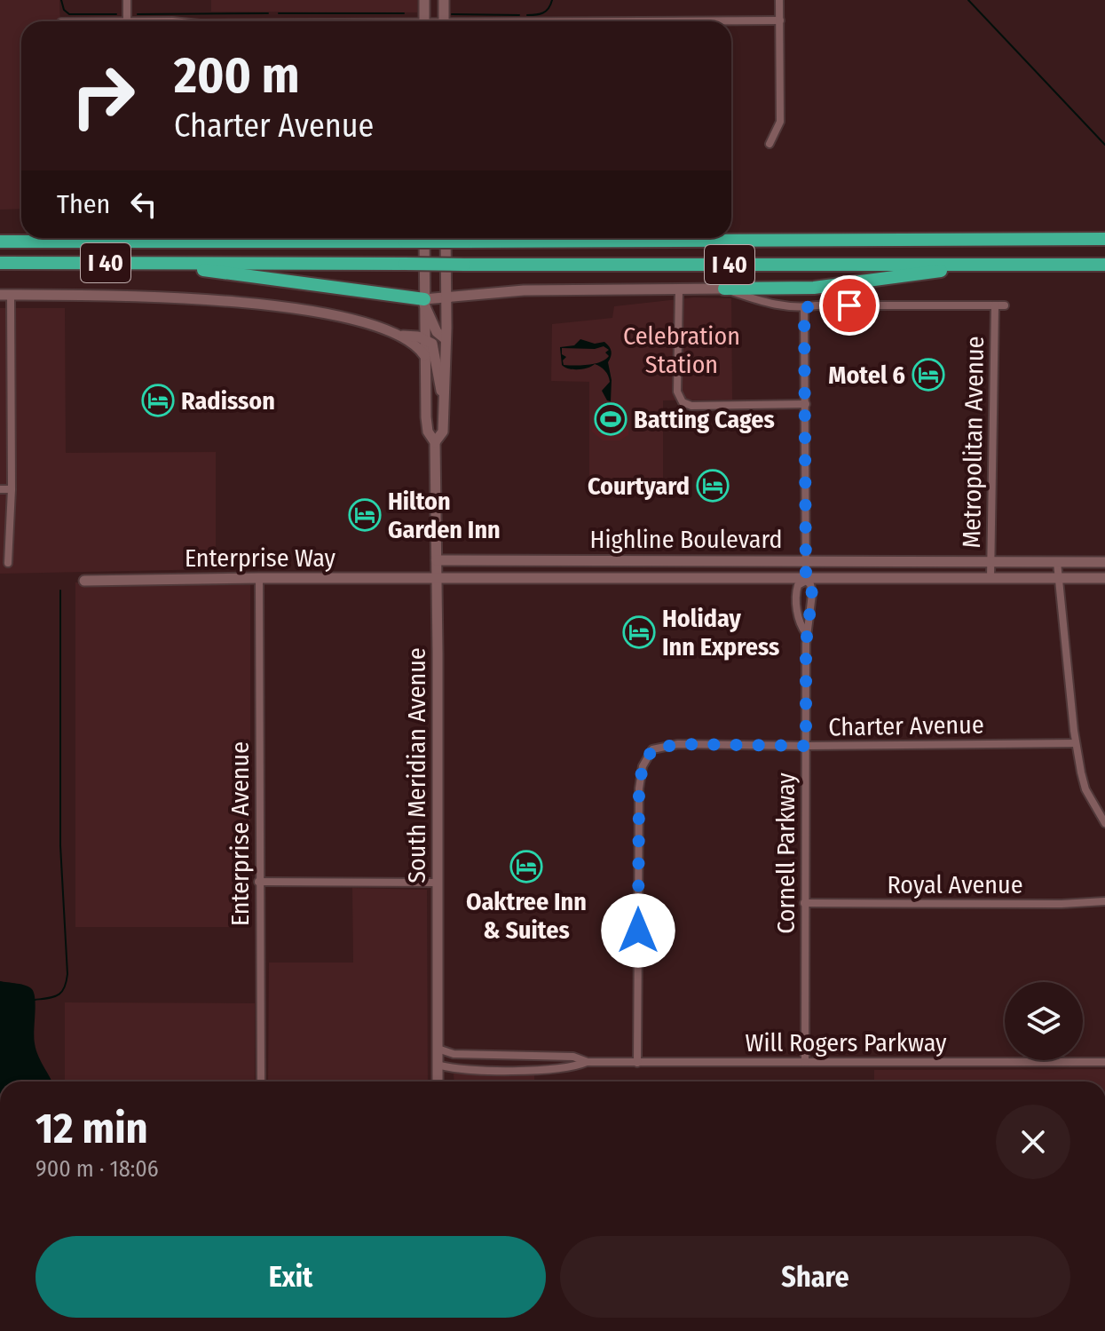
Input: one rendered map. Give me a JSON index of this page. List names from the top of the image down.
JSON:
{
  "streets": {
    "highway": ["I 40"],
    "street": [
      "Metropolitan Avenue",
      "Highline Boulevard",
      "Enterprise Way",
      "Charter Avenue",
      "South Meridian Avenue",
      "Enterprise Avenue",
      "Cornell Parkway",
      "Royal Avenue",
      "Will Rogers Parkway"
    ]
  },
  "crossings": [
    ["Metropolitan Avenue", "Highline Boulevard"],
    ["Highline Boulevard", "Enterprise Way"],
    ["Highline Boulevard", "South Meridian Avenue"],
    ["Highline Boulevard", "Cornell Parkway"],
    ["Enterprise Way", "South Meridian Avenue"],
    ["Enterprise Way", "Enterprise Avenue"],
    ["Charter Avenue", "Cornell Parkway"],
    ["Charter Avenue", "Will Rogers Parkway"],
    ["South Meridian Avenue", "Will Rogers Parkway"],
    ["Cornell Parkway", "Royal Avenue"],
    ["Cornell Parkway", "Will Rogers Parkway"]
  ],
  "parks": ["Celebration Station"],
  "places": {
    "hotel": [
      "Motel 6",
      "Radisson",
      "Courtyard",
      "Hilton Garden Inn",
      "Holiday Inn Express",
      "Oaktree Inn & Suites"
    ],
    "sports": ["Batting Cages"]
  },
  "page": {
    "turn": ["200 m", "Charter Avenue"],
    "then": "Then",
    "heading": ["12 min", "900 m · 18:06"],
    "buttons": ["Exit", "Share"]
  }
}
